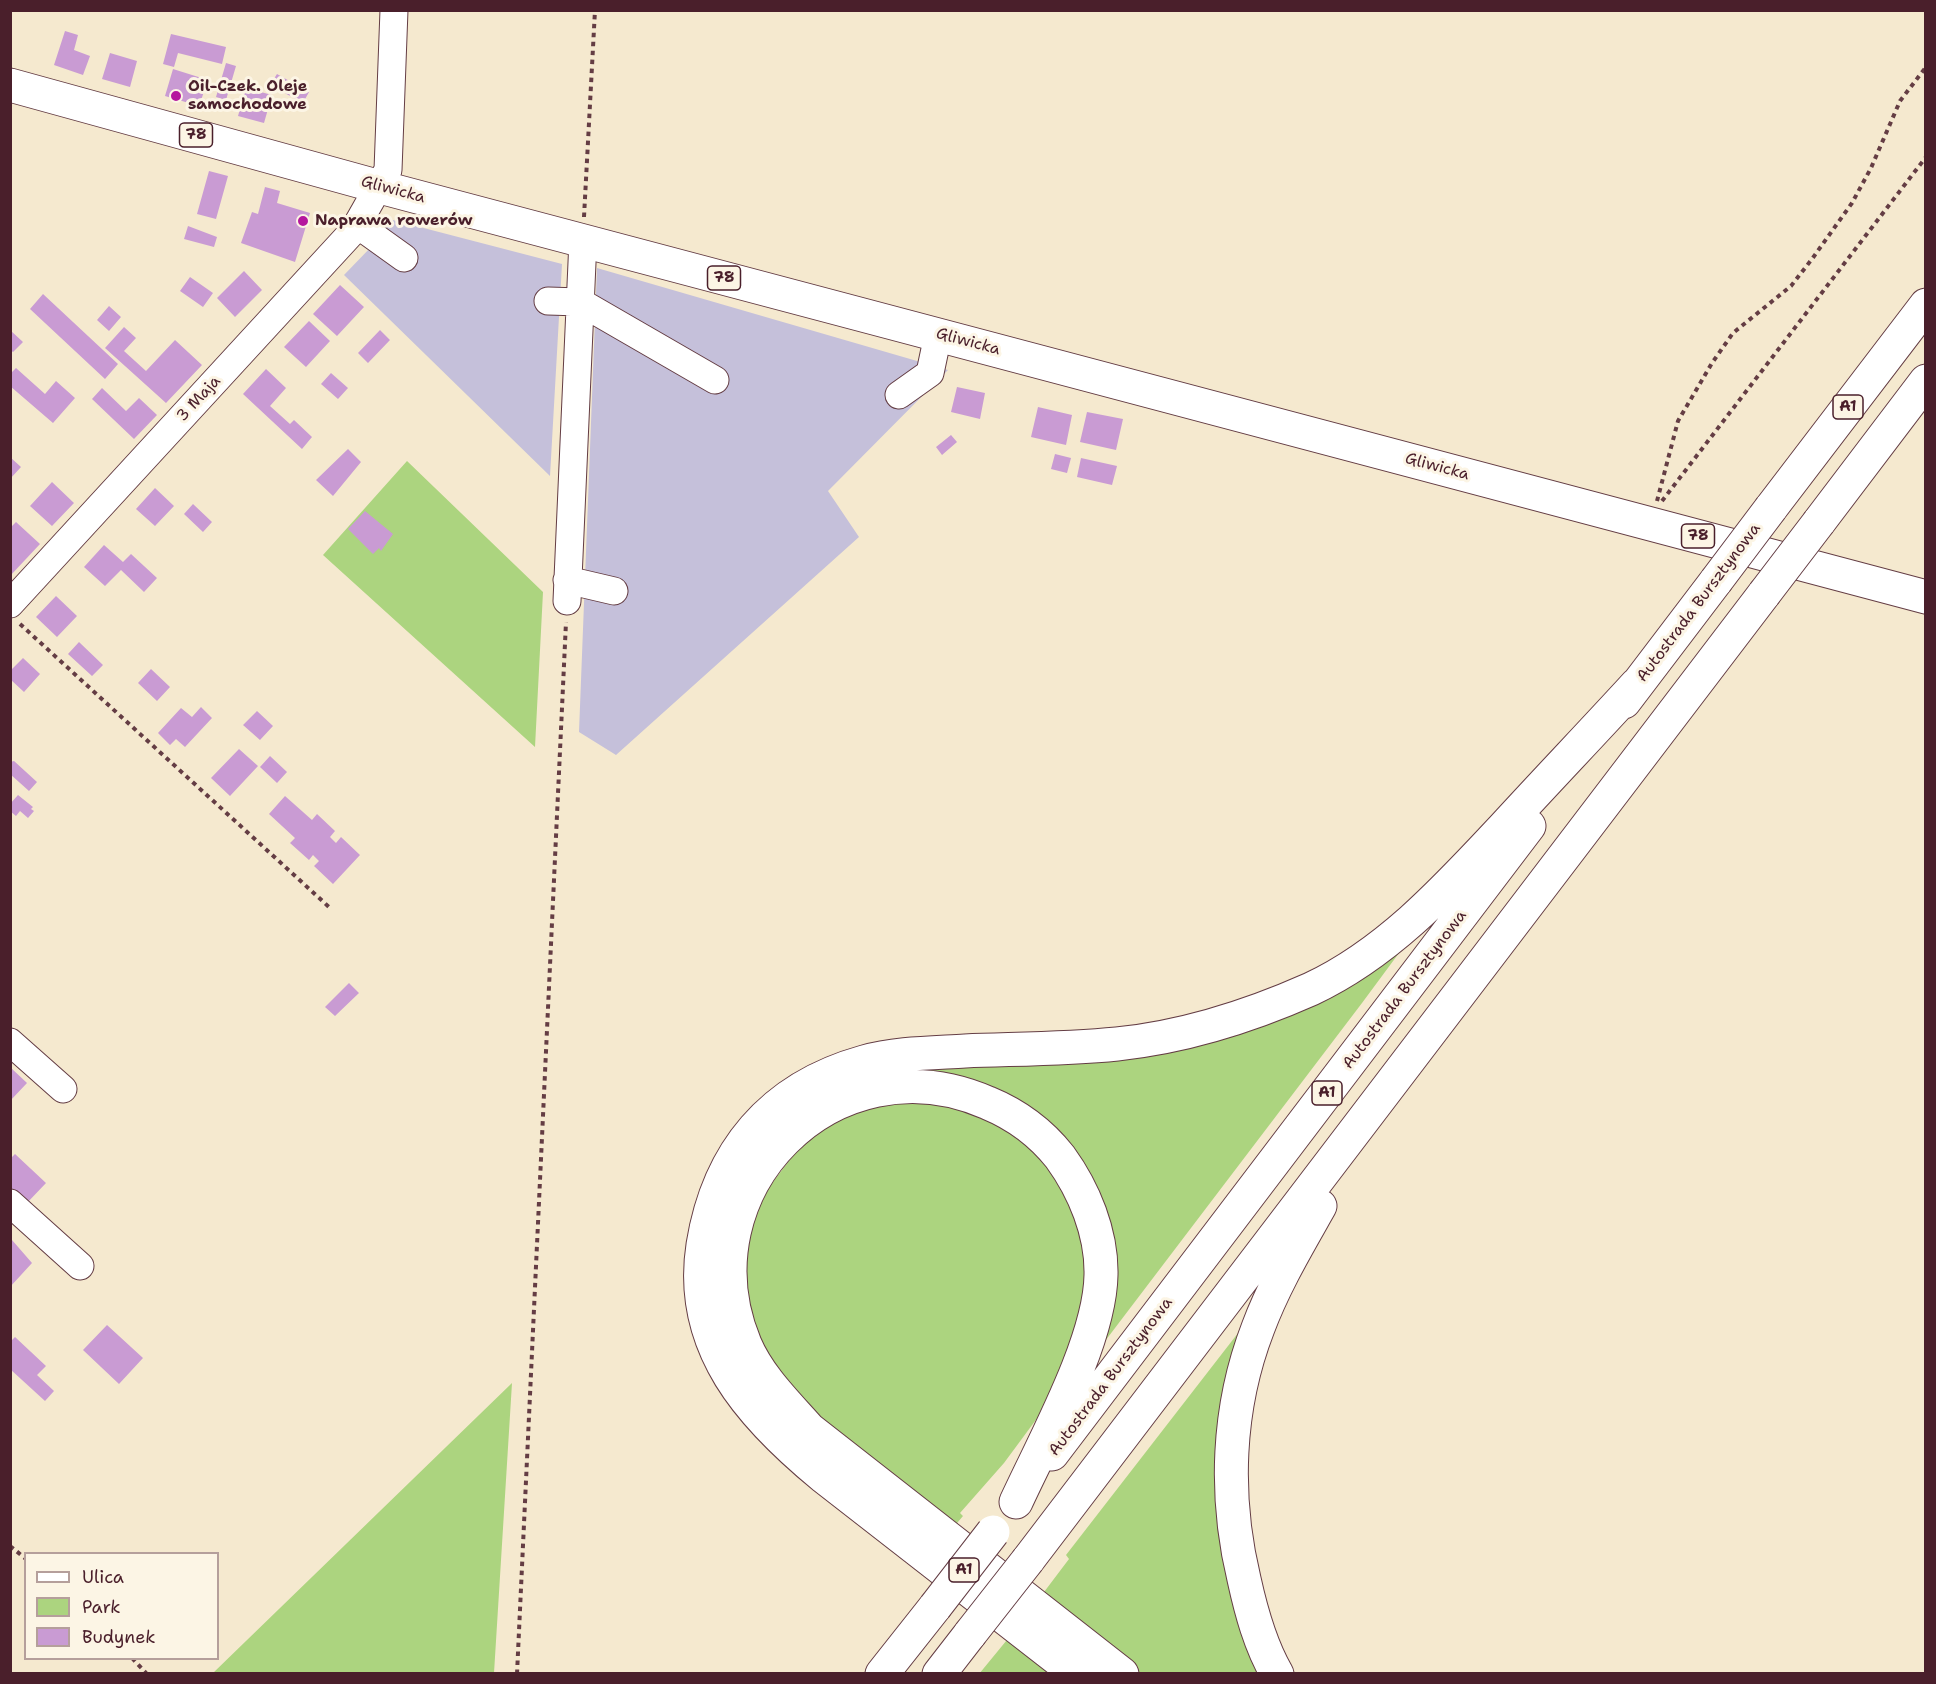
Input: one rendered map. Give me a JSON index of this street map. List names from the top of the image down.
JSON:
{
  "streets": {
    "main road": [
      "78",
      "Gliwicka",
      "A1",
      "Autostrada Bursztynowa"
    ],
    "street": ["3 Maja"]
  },
  "crossings": [
    ["Gliwicka", "3 Maja"]
  ],
  "places": ["Oil-Czek. Oleje samochodowe", "Naprawa rowerów"],
  "legend": ["Ulica", "Park", "Budynek"]
}
